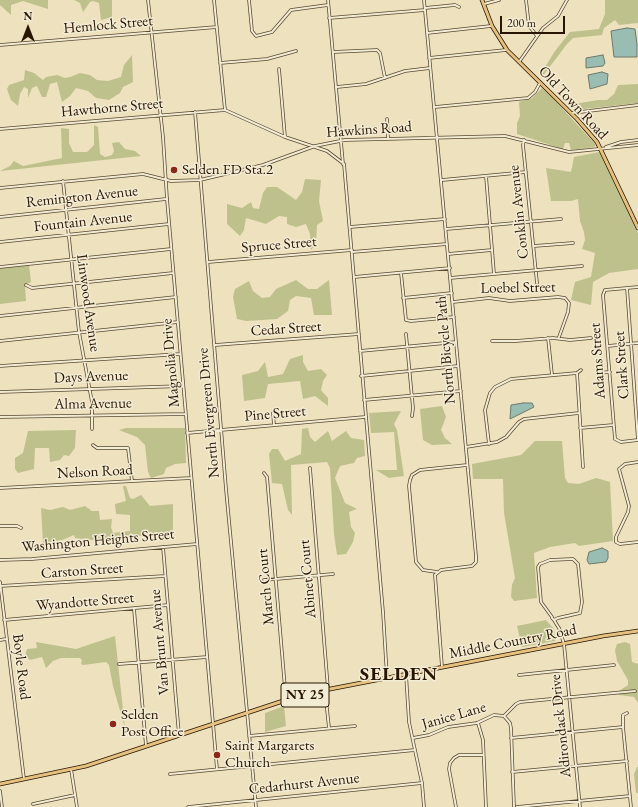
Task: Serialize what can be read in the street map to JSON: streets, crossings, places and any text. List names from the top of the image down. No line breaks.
{"streets":{"main road":["Old Town Road","Middle Country Road","NY 25"],"street":["Hemlock Street","Hawthorne Street","Hawkins Road","Remington Avenue","Conklin Avenue","Fountain Avenue","Spruce Street","Loebel Street","Linwood Avenue","Cedar Street","North Bicycle Path","Adams Street","Magnolia Drive","Clark Street","Days Avenue","Alma Avenue","North Evergreen Drive","Pine Street","Nelson Road","Washington Heights Street","Carston Street","Abinet Court","March Court","Wyandotte Street","Van Brunt Avenue","Boyle Road","Janice Lane","Adirondack Drive","Cedarhurst Avenue"]},"crossings":[["Hemlock Street","Magnolia Drive"],["Old Town Road","Hawkins Road"],["Hawthorne Street","Magnolia Drive"],["Hawthorne Street","North Evergreen Drive"],["Hawkins Road","Conklin Avenue"],["Hawkins Road","Linwood Avenue"],["Hawkins Road","North Bicycle Path"],["Hawkins Road","Magnolia Drive"],["Hawkins Road","North Evergreen Drive"],["Remington Avenue","Linwood Avenue"],["Remington Avenue","Magnolia Drive"],["Fountain Avenue","Linwood Avenue"],["Fountain Avenue","Magnolia Drive"],["Spruce Street","North Bicycle Path"],["Spruce Street","North Evergreen Drive"],["Loebel Street","North Bicycle Path"],["Linwood Avenue","Days Avenue"],["Linwood Avenue","Alma Avenue"],["Cedar Street","North Evergreen Drive"],["Adams Street","Clark Street"],["Magnolia Drive","Days Avenue"],["Magnolia Drive","Alma Avenue"],["Magnolia Drive","Pine Street"],["Magnolia Drive","Nelson Road"],["Magnolia Drive","Washington Heights Street"],["Magnolia Drive","Middle Country Road"],["North Evergreen Drive","Pine Street"],["North Evergreen Drive","Middle Country Road"],["North Evergreen Drive","Cedarhurst Avenue"],["Washington Heights Street","Van Brunt Avenue"],["Carston Street","Van Brunt Avenue"],["Carston Street","Boyle Road"],["Abinet Court","Middle Country Road"],["March Court","Middle Country Road"],["Wyandotte Street","Van Brunt Avenue"],["Wyandotte Street","Boyle Road"],["Van Brunt Avenue","Middle Country Road"],["Middle Country Road","Boyle Road"],["Middle Country Road","Adirondack Drive"]],"districts":["SELDEN"],"places":["Selden FD Sta.2","Selden Post Office","Saint Margarets Church"],"scale_bar":"200 m","north":"top"}
